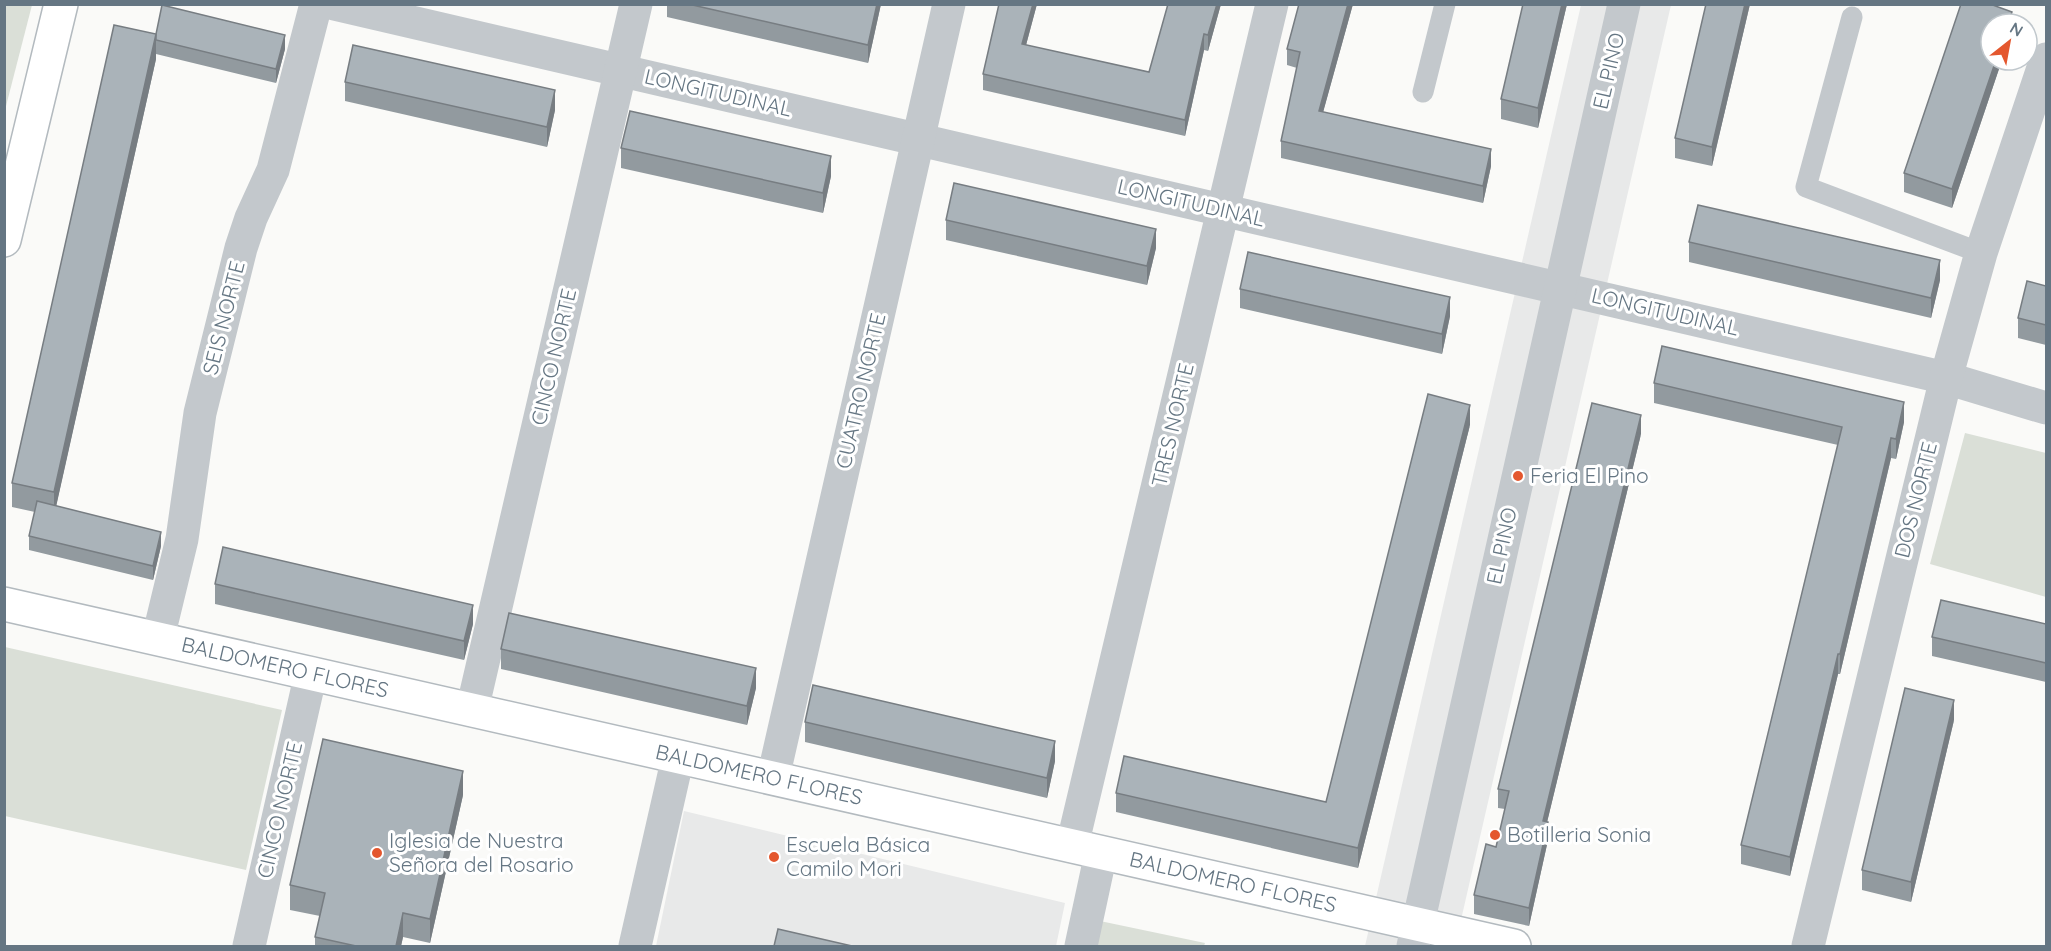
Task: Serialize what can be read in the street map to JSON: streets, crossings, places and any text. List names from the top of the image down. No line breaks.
{"streets":{"street":["EL PINO","LONGITUDINAL","SEIS NORTE","CINCO NORTE","CUATRO NORTE","TRES NORTE","DOS NORTE","BALDOMERO FLORES"]},"crossings":[["EL PINO","LONGITUDINAL"],["EL PINO","BALDOMERO FLORES"],["LONGITUDINAL","CINCO NORTE"],["LONGITUDINAL","CUATRO NORTE"],["LONGITUDINAL","TRES NORTE"],["LONGITUDINAL","DOS NORTE"],["SEIS NORTE","BALDOMERO FLORES"],["CINCO NORTE","BALDOMERO FLORES"],["CUATRO NORTE","BALDOMERO FLORES"],["TRES NORTE","BALDOMERO FLORES"]],"places":["Feria El Pino","Botilleria Sonia","Iglesia de Nuestra Señora del Rosario","Escuela Básica Camilo Mori"],"north":"top right"}
